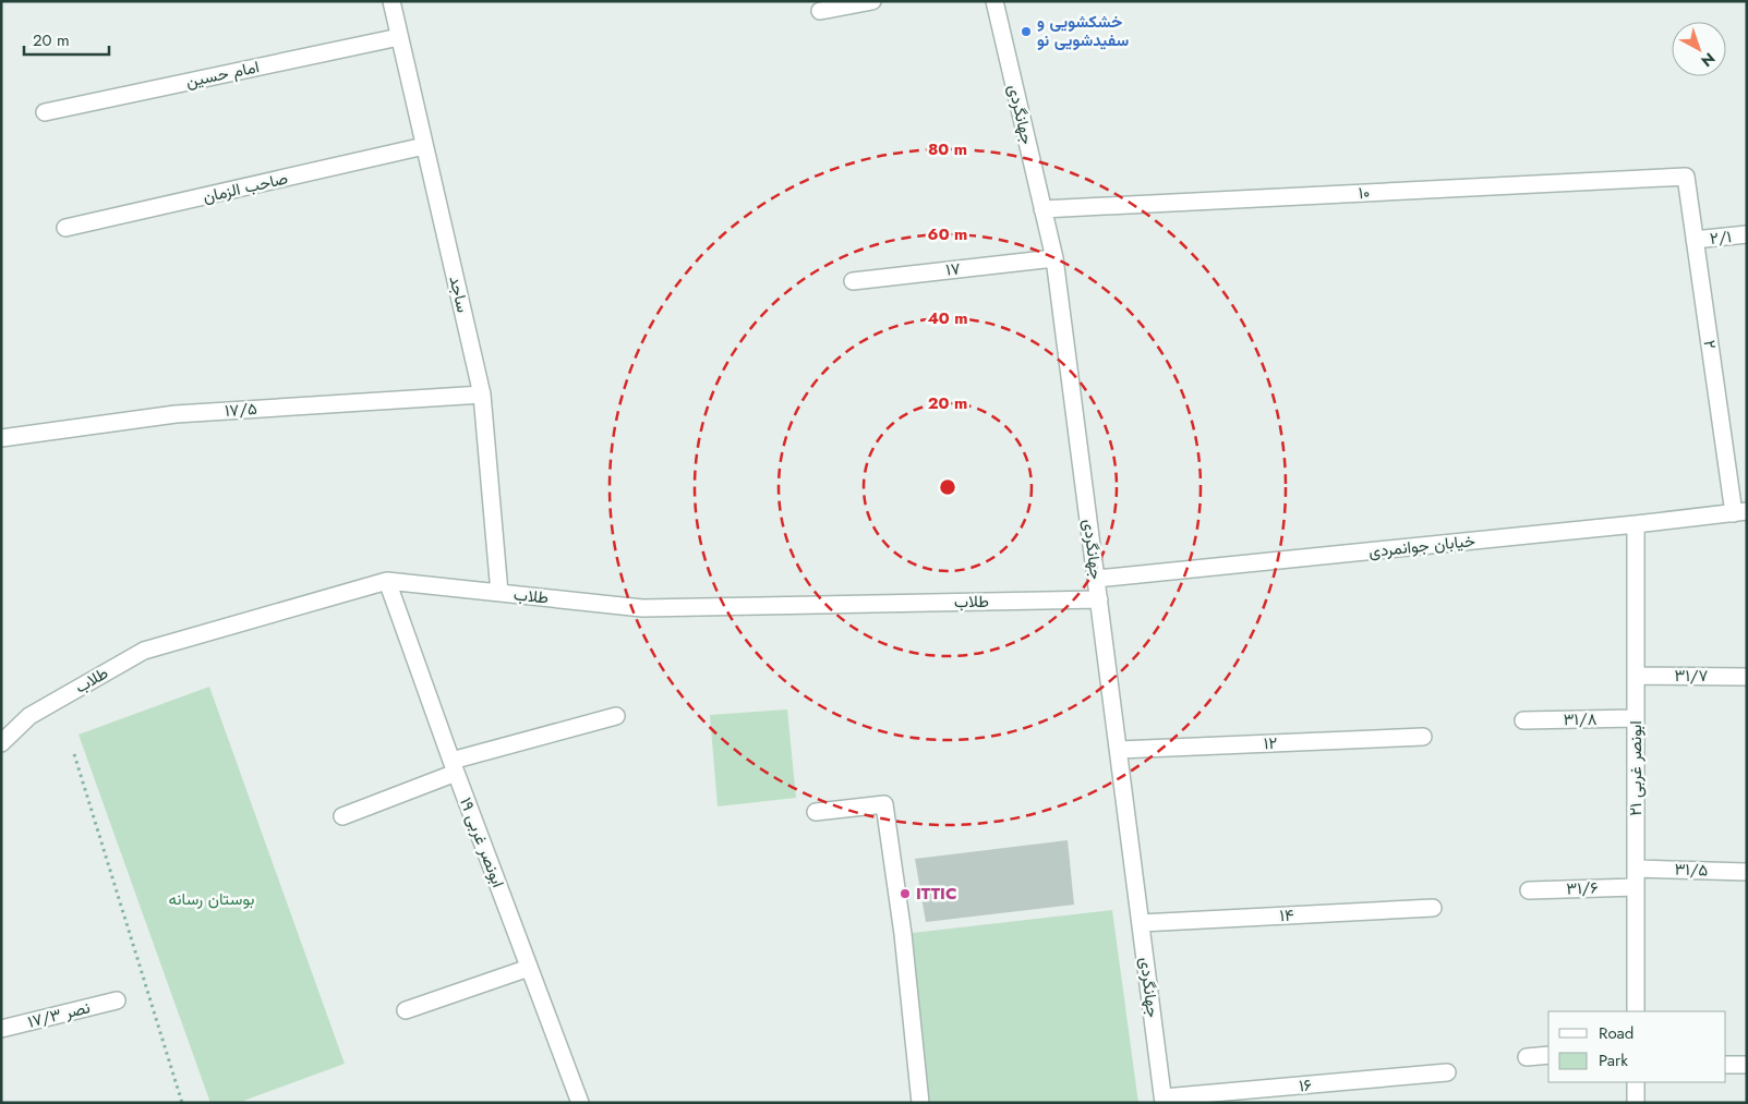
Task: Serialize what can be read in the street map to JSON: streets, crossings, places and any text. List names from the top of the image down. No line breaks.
{"streets":{"street":["امام حسین","جهانگردی","صاحب الزمان","۱۰","۲/۱","۱۷","ساجد","۲","۱۷/۵","خیابان جوانمردی","طلاب","۳۱/۷","۳۱/۸","۱۲","ابونصر غربی ۲۱","ابونصر غربی ۱۹","۳۱/۵","۳۱/۶","۱۴","نصر ۱۷/۳","۱۶"]},"crossings":[["امام حسین","ساجد"],["جهانگردی","۱۰"],["جهانگردی","۱۷"],["جهانگردی","خیابان جوانمردی"],["جهانگردی","طلاب"],["جهانگردی","۱۲"],["جهانگردی","۱۴"],["جهانگردی","۱۶"],["صاحب الزمان","ساجد"],["۱۰","۲"],["۲/۱","۲"],["ساجد","۱۷/۵"],["ساجد","طلاب"],["۲","خیابان جوانمردی"],["خیابان جوانمردی","ابونصر غربی ۲۱"],["طلاب","ابونصر غربی ۱۹"],["۳۱/۷","ابونصر غربی ۲۱"],["۳۱/۸","ابونصر غربی ۲۱"],["ابونصر غربی ۲۱","۳۱/۵"],["ابونصر غربی ۲۱","۳۱/۶"]],"parks":["بوستان رسانه"],"places":["خشکشویی و سفیدشویی نو","ITTIC"],"legend":["Road","Park"],"scale_bar":"20 m","north":"bottom right","rings":["80 m","60 m","40 m","20 m"]}
